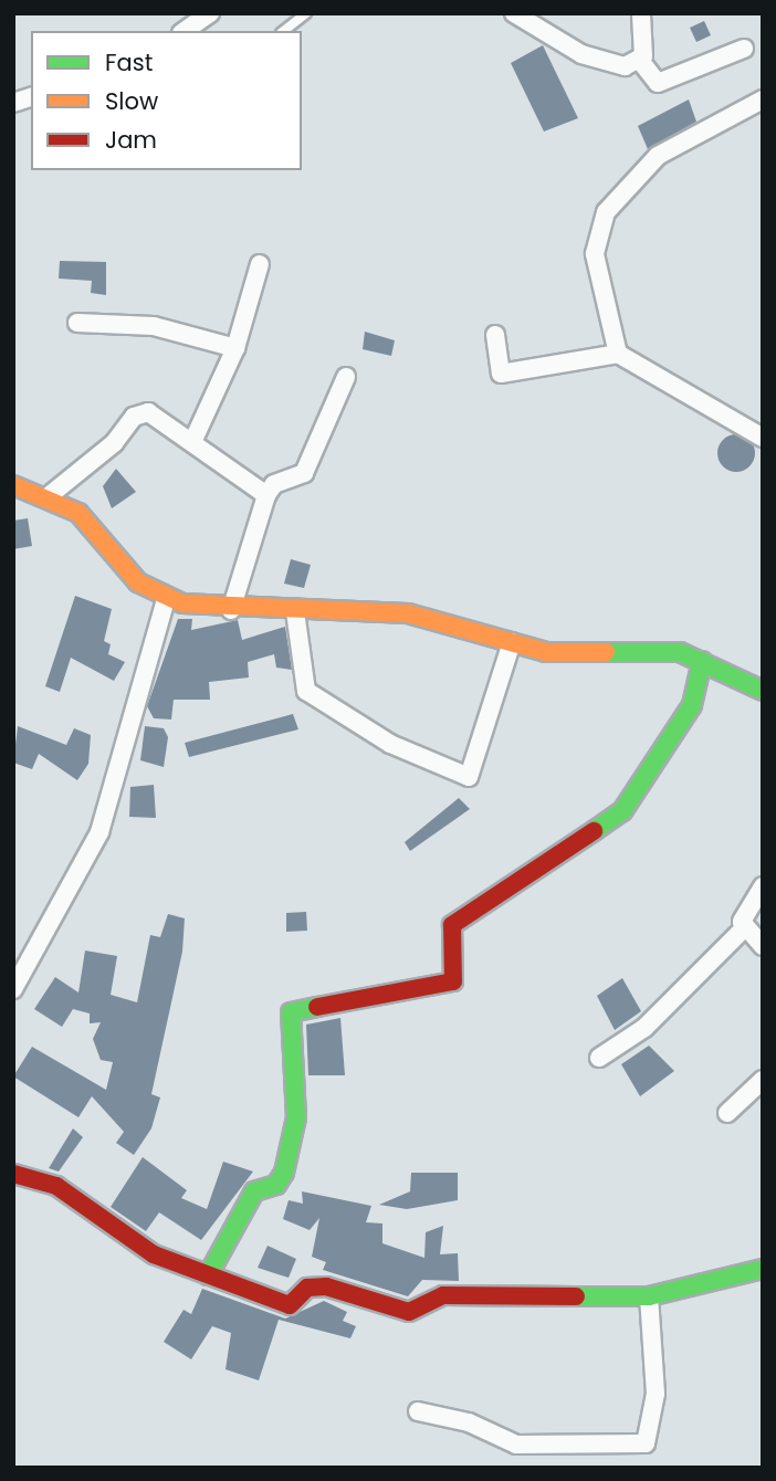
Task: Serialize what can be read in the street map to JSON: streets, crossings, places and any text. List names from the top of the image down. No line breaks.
{"legend":["Fast","Slow","Jam"]}
